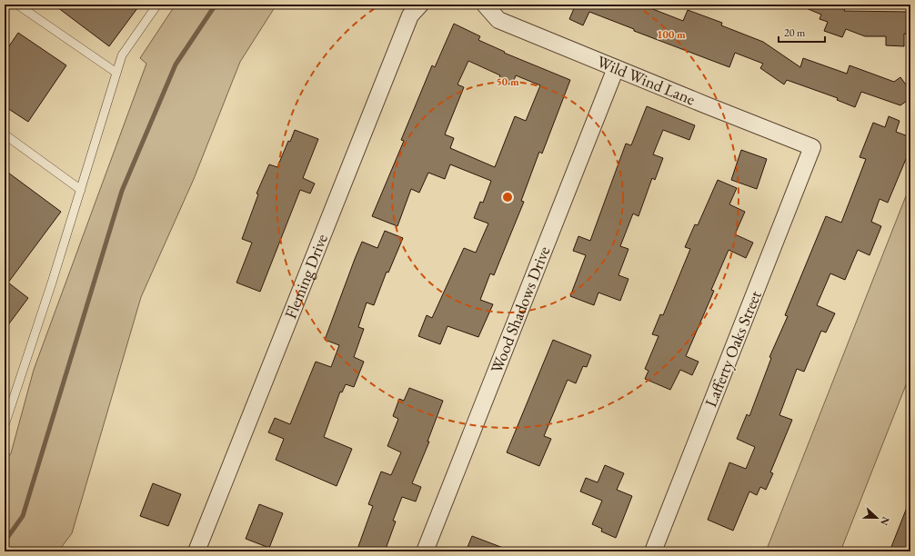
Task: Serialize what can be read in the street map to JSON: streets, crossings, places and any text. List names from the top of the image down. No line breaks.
{"streets":{"street":["Wild Wind Lane","Fleming Drive","Wood Shadows Drive","Lafferty Oaks Street"]},"crossings":[["Wild Wind Lane","Wood Shadows Drive"],["Wild Wind Lane","Lafferty Oaks Street"]],"scale_bar":"20 m","north":"right","rings":["100 m","50 m"]}
